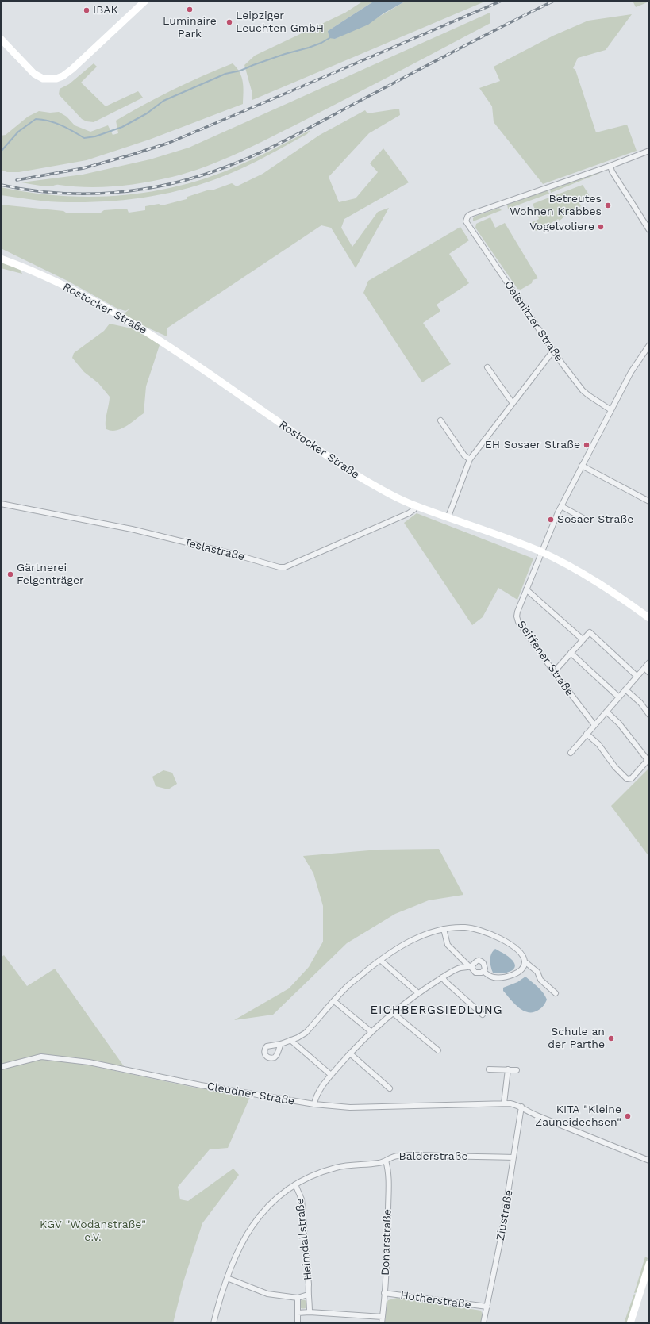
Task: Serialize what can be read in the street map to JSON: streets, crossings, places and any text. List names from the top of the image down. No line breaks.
{"streets":{"main road":["Rostocker Straße"],"street":["Oelsnitzer Straße","Teslastraße","Seiffener Straße","Cleudner Straße","Balderstraße","Ziustraße","Heimdallstraße","Donarstraße","Hotherstraße"]},"crossings":[["Rostocker Straße","Teslastraße"],["Rostocker Straße","Seiffener Straße"],["Cleudner Straße","Ziustraße"],["Balderstraße","Ziustraße"],["Balderstraße","Heimdallstraße"],["Balderstraße","Donarstraße"],["Ziustraße","Hotherstraße"],["Donarstraße","Hotherstraße"]],"districts":["EICHBERGSIEDLUNG"],"parks":["KGV \"Wodanstraße\" e.V."],"places":["Luminaire Park","IBAK","Leipziger Leuchten GmbH","Betreutes Wohnen Krabbes","Vogelvoliere","EH Sosaer Straße","Sosaer Straße","Gärtnerei Felgenträger","Schule an der Parthe","KITA \"Kleine Zauneidechsen\""]}
